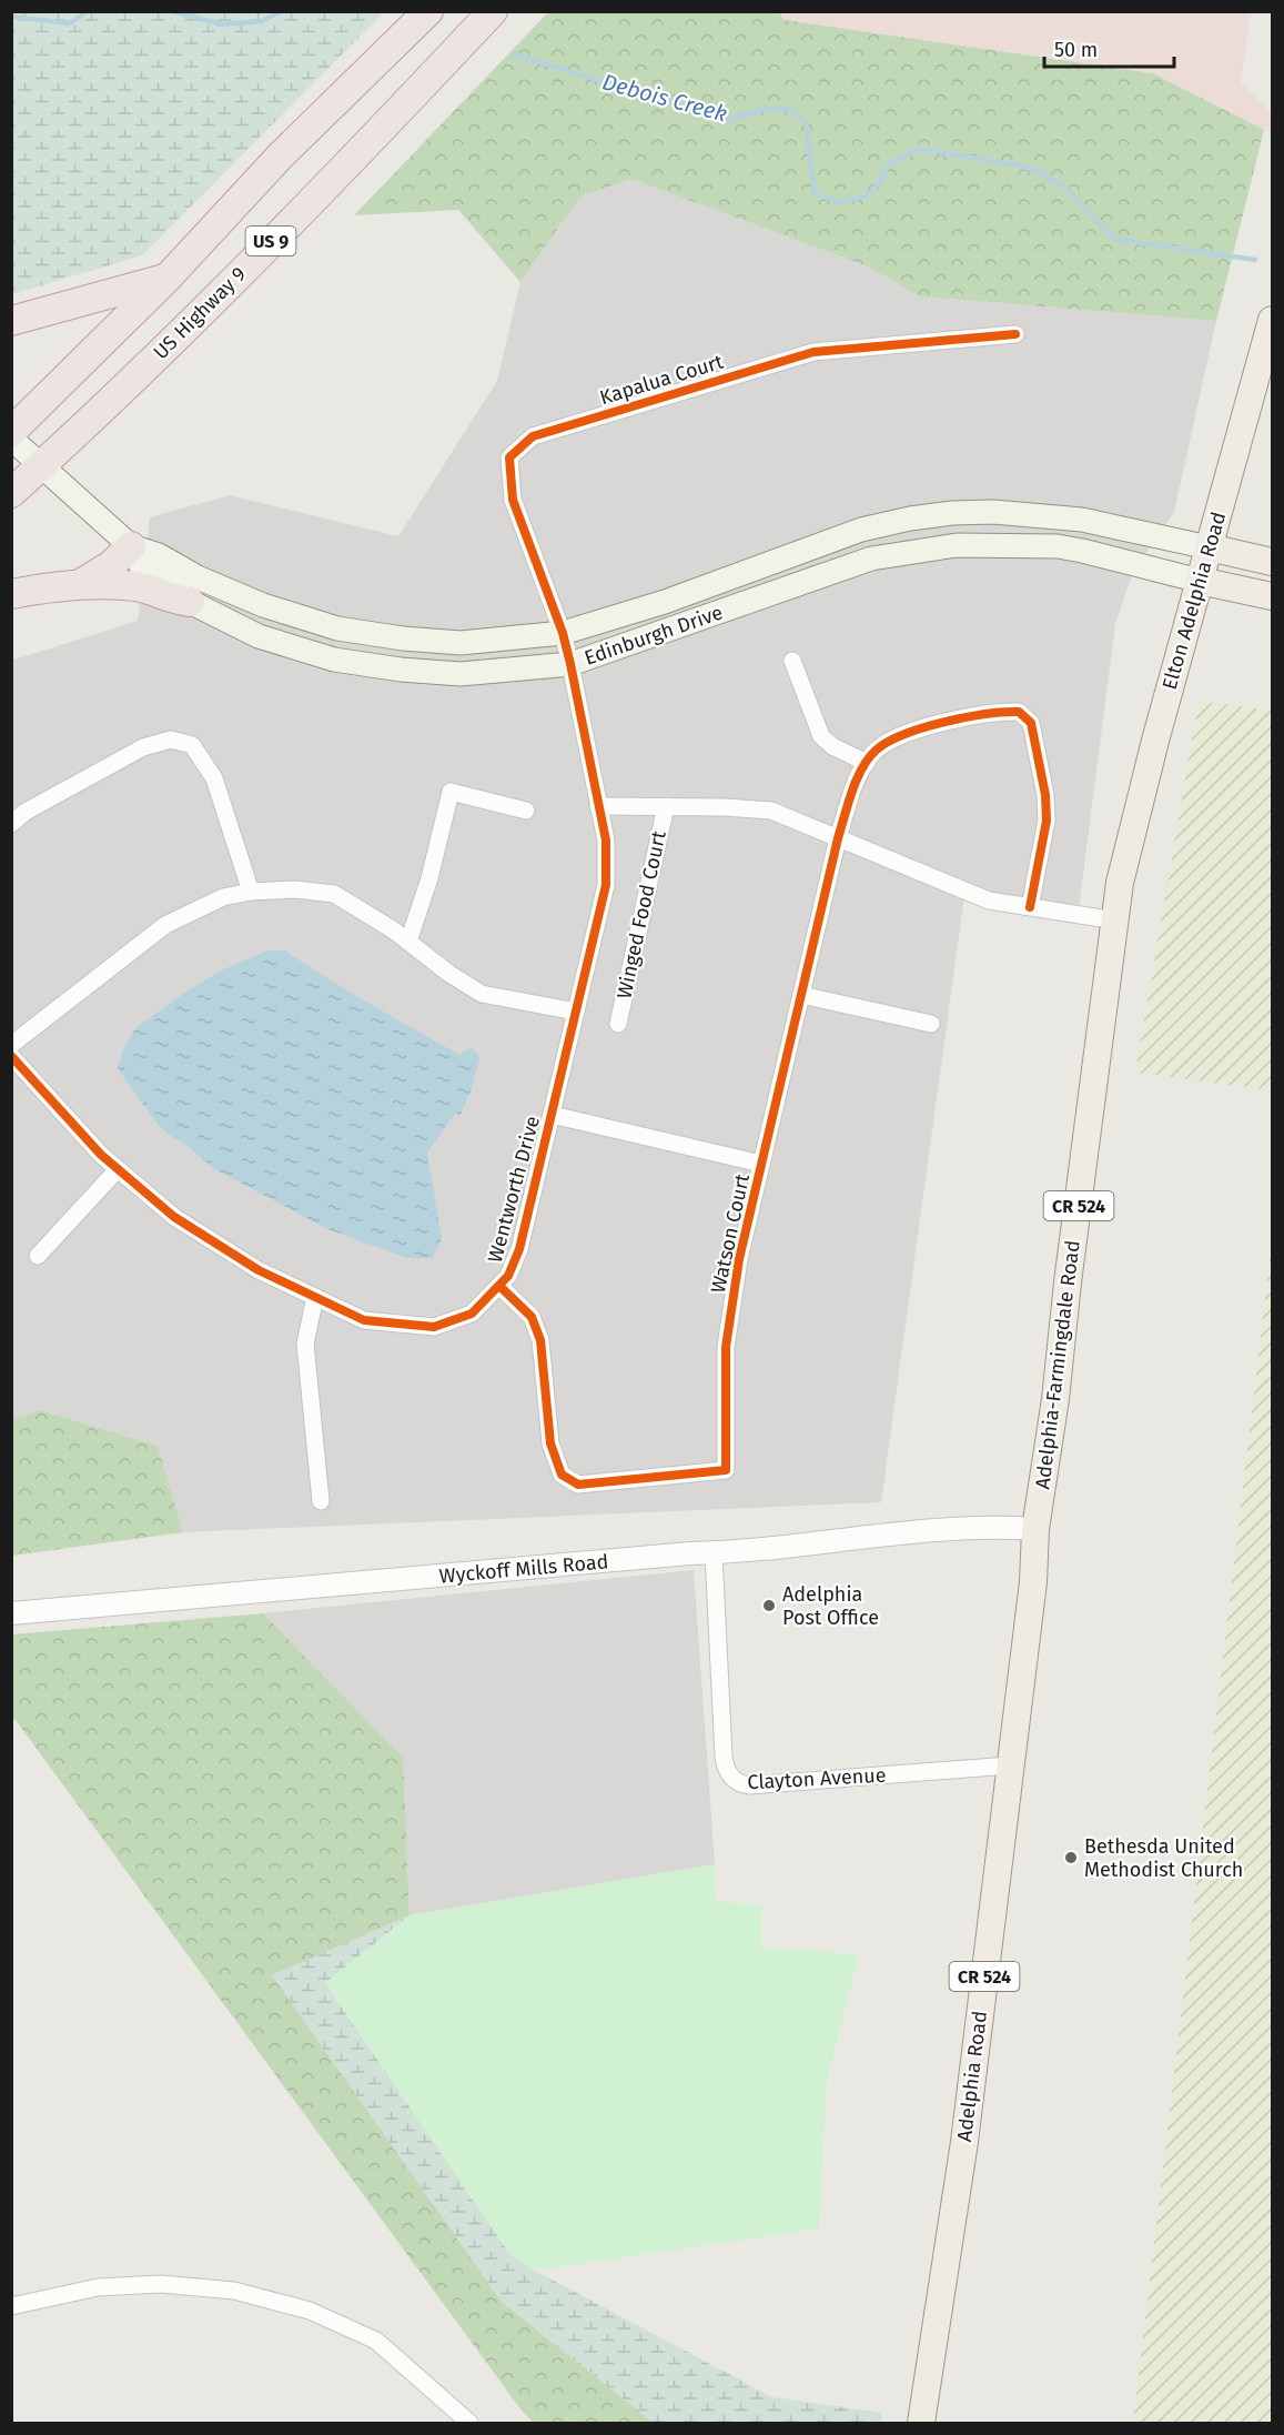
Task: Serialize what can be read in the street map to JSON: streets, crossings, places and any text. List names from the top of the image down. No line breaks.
{"streets":{"highway":["US 9","US Highway 9"],"main road":["Elton Adelphia Road","Edinburgh Drive","CR 524","Adelphia-Farmingdale Road","Adelphia Road"],"street":["Kapalua Court","Winged Food Court","Wentworth Drive","Watson Court","Wyckoff Mills Road","Clayton Avenue"]},"crossings":[["US Highway 9","Edinburgh Drive"],["Kapalua Court","Edinburgh Drive"],["Kapalua Court","Wentworth Drive"],["Elton Adelphia Road","Edinburgh Drive"],["Elton Adelphia Road","Adelphia-Farmingdale Road"],["Edinburgh Drive","Wentworth Drive"],["Wentworth Drive","Watson Court"],["Adelphia-Farmingdale Road","Wyckoff Mills Road"],["Adelphia-Farmingdale Road","Adelphia Road"],["Wyckoff Mills Road","Clayton Avenue"],["Wyckoff Mills Road","Adelphia Road"],["Clayton Avenue","Adelphia Road"]],"water":["Debois Creek"],"places":["Adelphia Post Office","Bethesda United Methodist Church"],"scale_bar":"50 m"}
